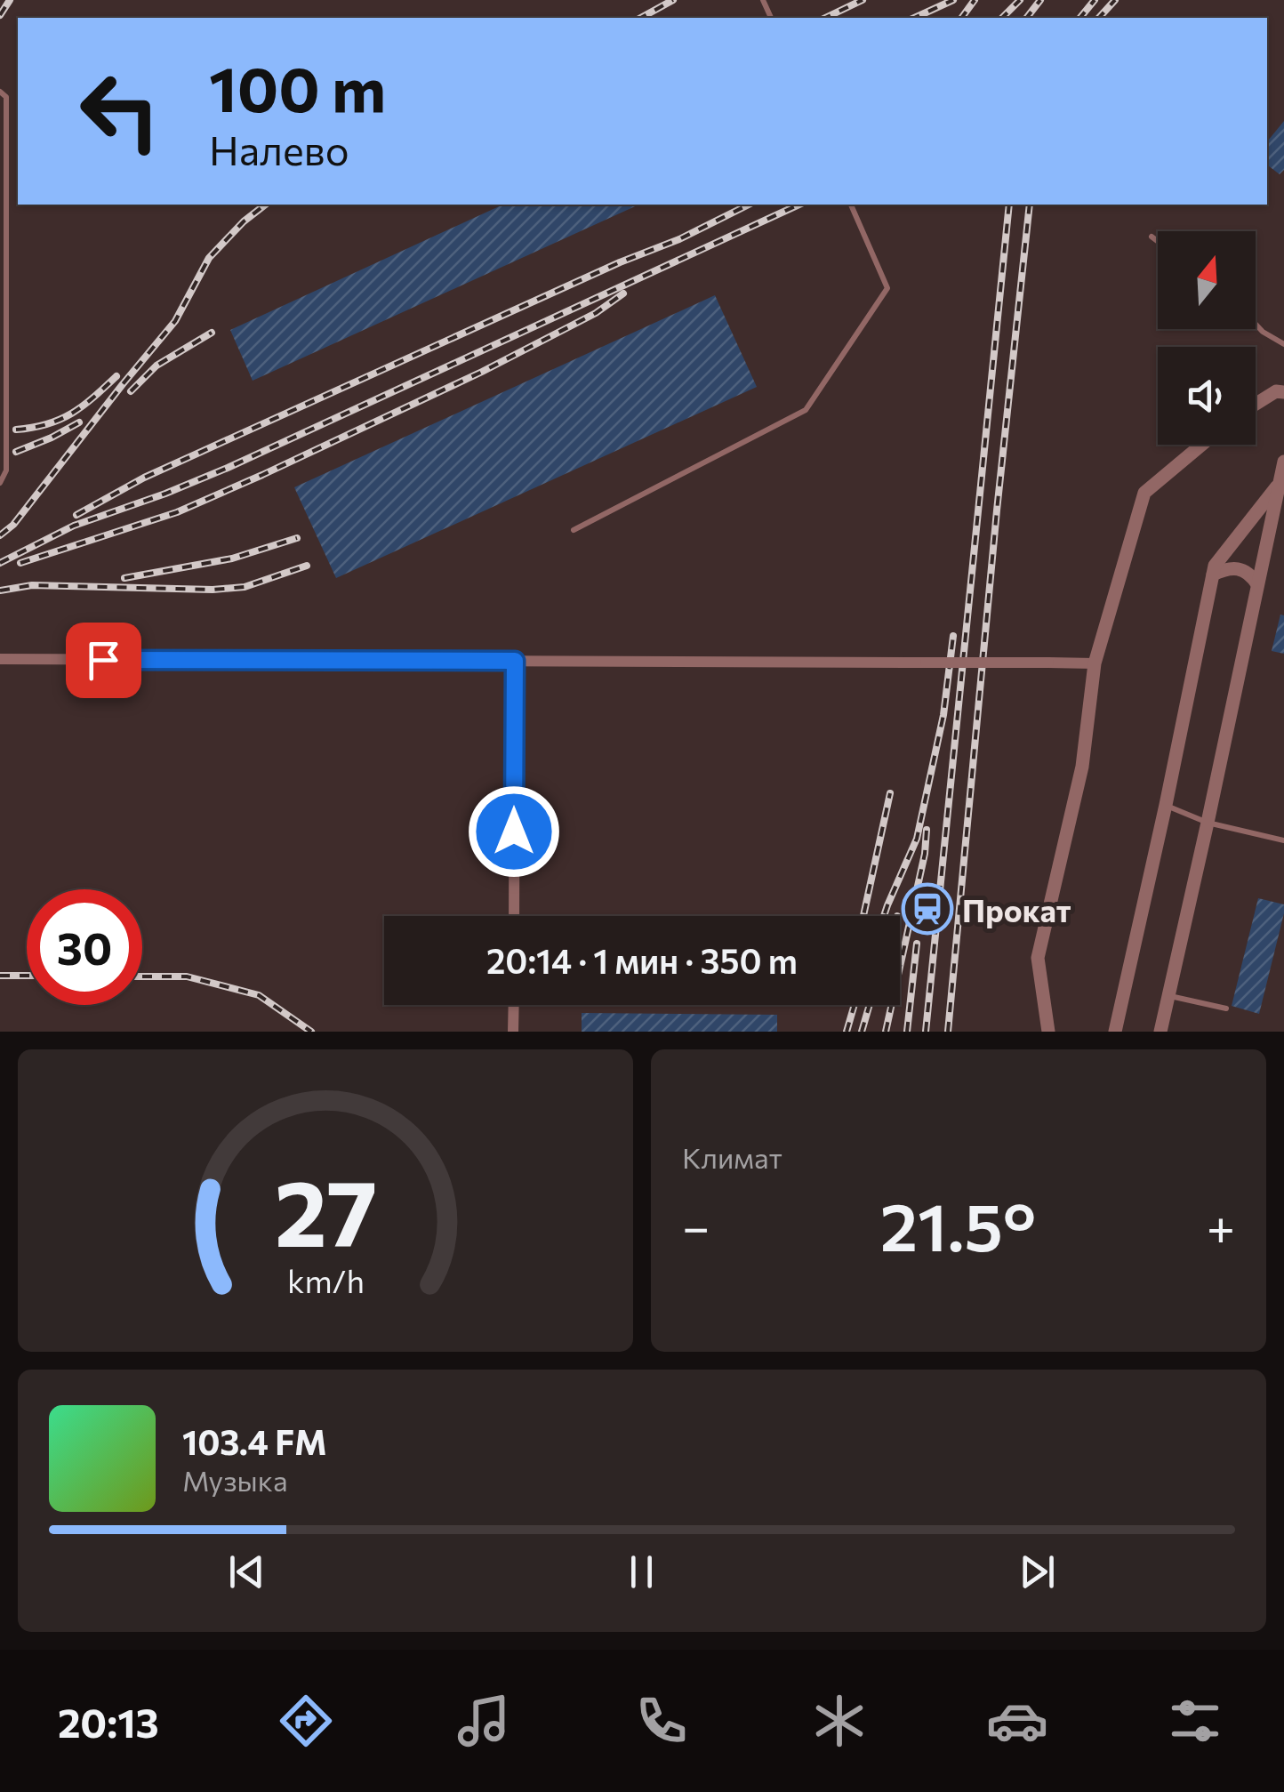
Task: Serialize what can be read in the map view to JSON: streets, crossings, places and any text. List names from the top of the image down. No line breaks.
{"places":{"station":["Прокат"]},"north":"top","page":{"turn":["100 m","Налево"],"limit":"30","trip":"20:14 · 1 мин · 350 m","tile":"Климат","heat":["−","21.5°","+"],"song":["103.4 FM","Музыка"],"tabs":"20:13","gauge":["27","km/h"]}}
